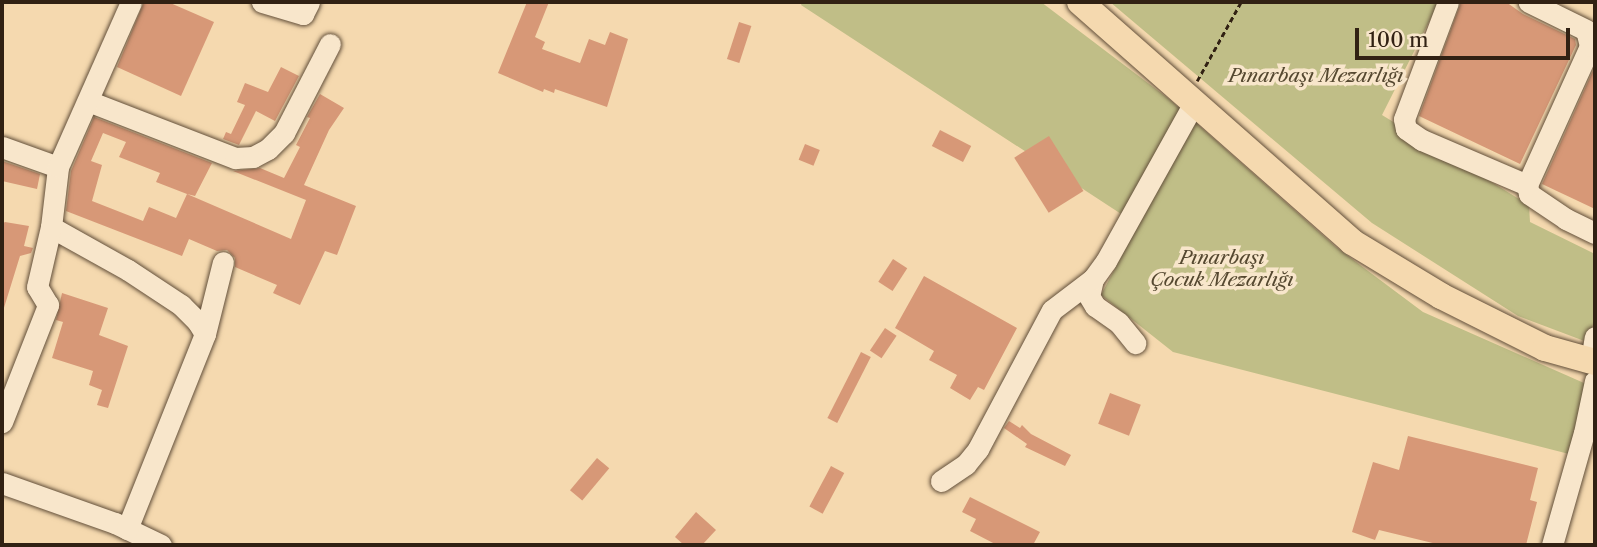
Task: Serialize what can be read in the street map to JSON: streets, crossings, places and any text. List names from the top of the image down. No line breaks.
{"parks":["Pınarbaşı Mezarlığı","Pınarbaşı Çocuk Mezarlığı"],"scale_bar":"100 m"}
